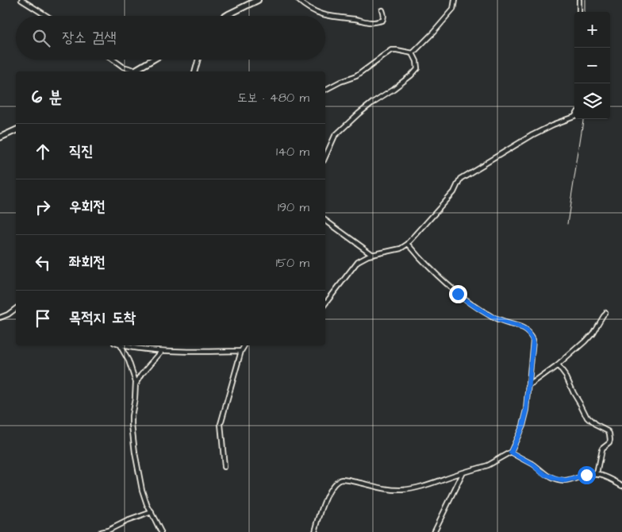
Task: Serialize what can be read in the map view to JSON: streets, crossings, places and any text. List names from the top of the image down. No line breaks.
{"page":{"map_buttons":["+","−"],"search":"장소 검색","heading":["6 분","도보 · 480 m"],"list":[["직진","140 m"],["우회전","190 m"],["좌회전","150 m"],"목적지 도착"]}}
